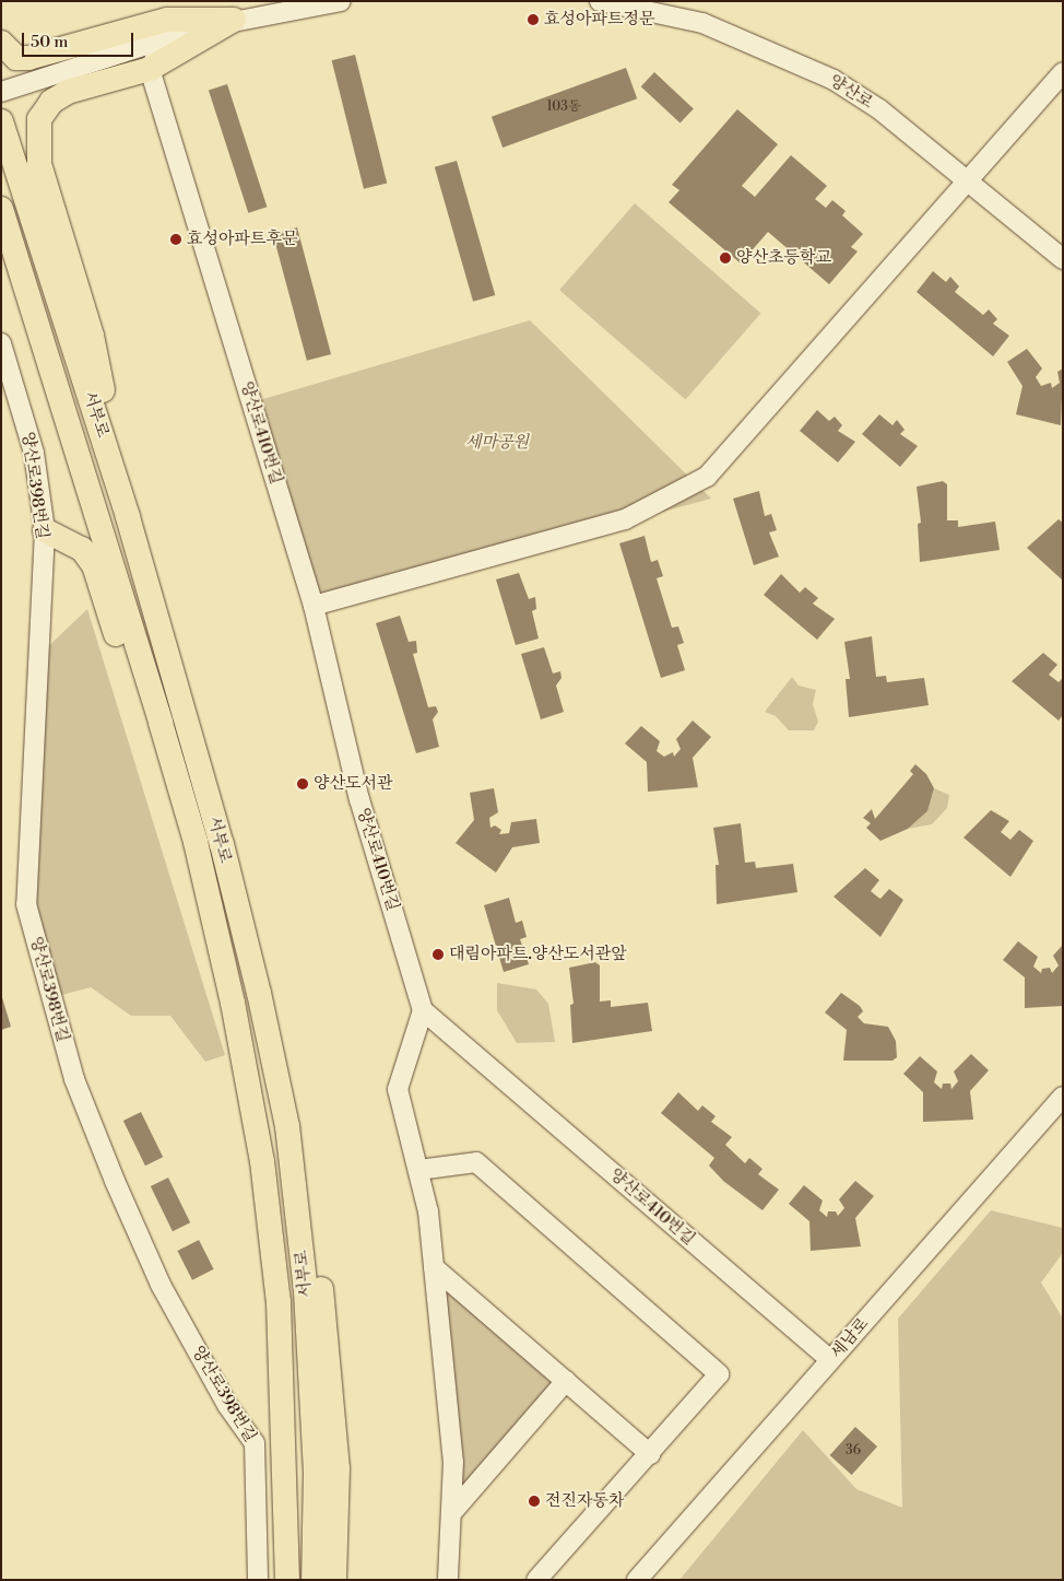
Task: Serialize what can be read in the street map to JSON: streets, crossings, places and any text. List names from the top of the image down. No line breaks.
{"streets":{"main road":["서부로"],"street":["양산로","양산로410번길","양산로398번길","세남로"]},"crossings":[["양산로410번길","세남로"]],"parks":["세마공원"],"places":["효성아파트정문","효성아파트후문","양산초등학교","양산도서관","대림아파트.양산도서관앞","전진자동차"],"house_numbers":["103동","36"],"scale_bar":"50 m"}
